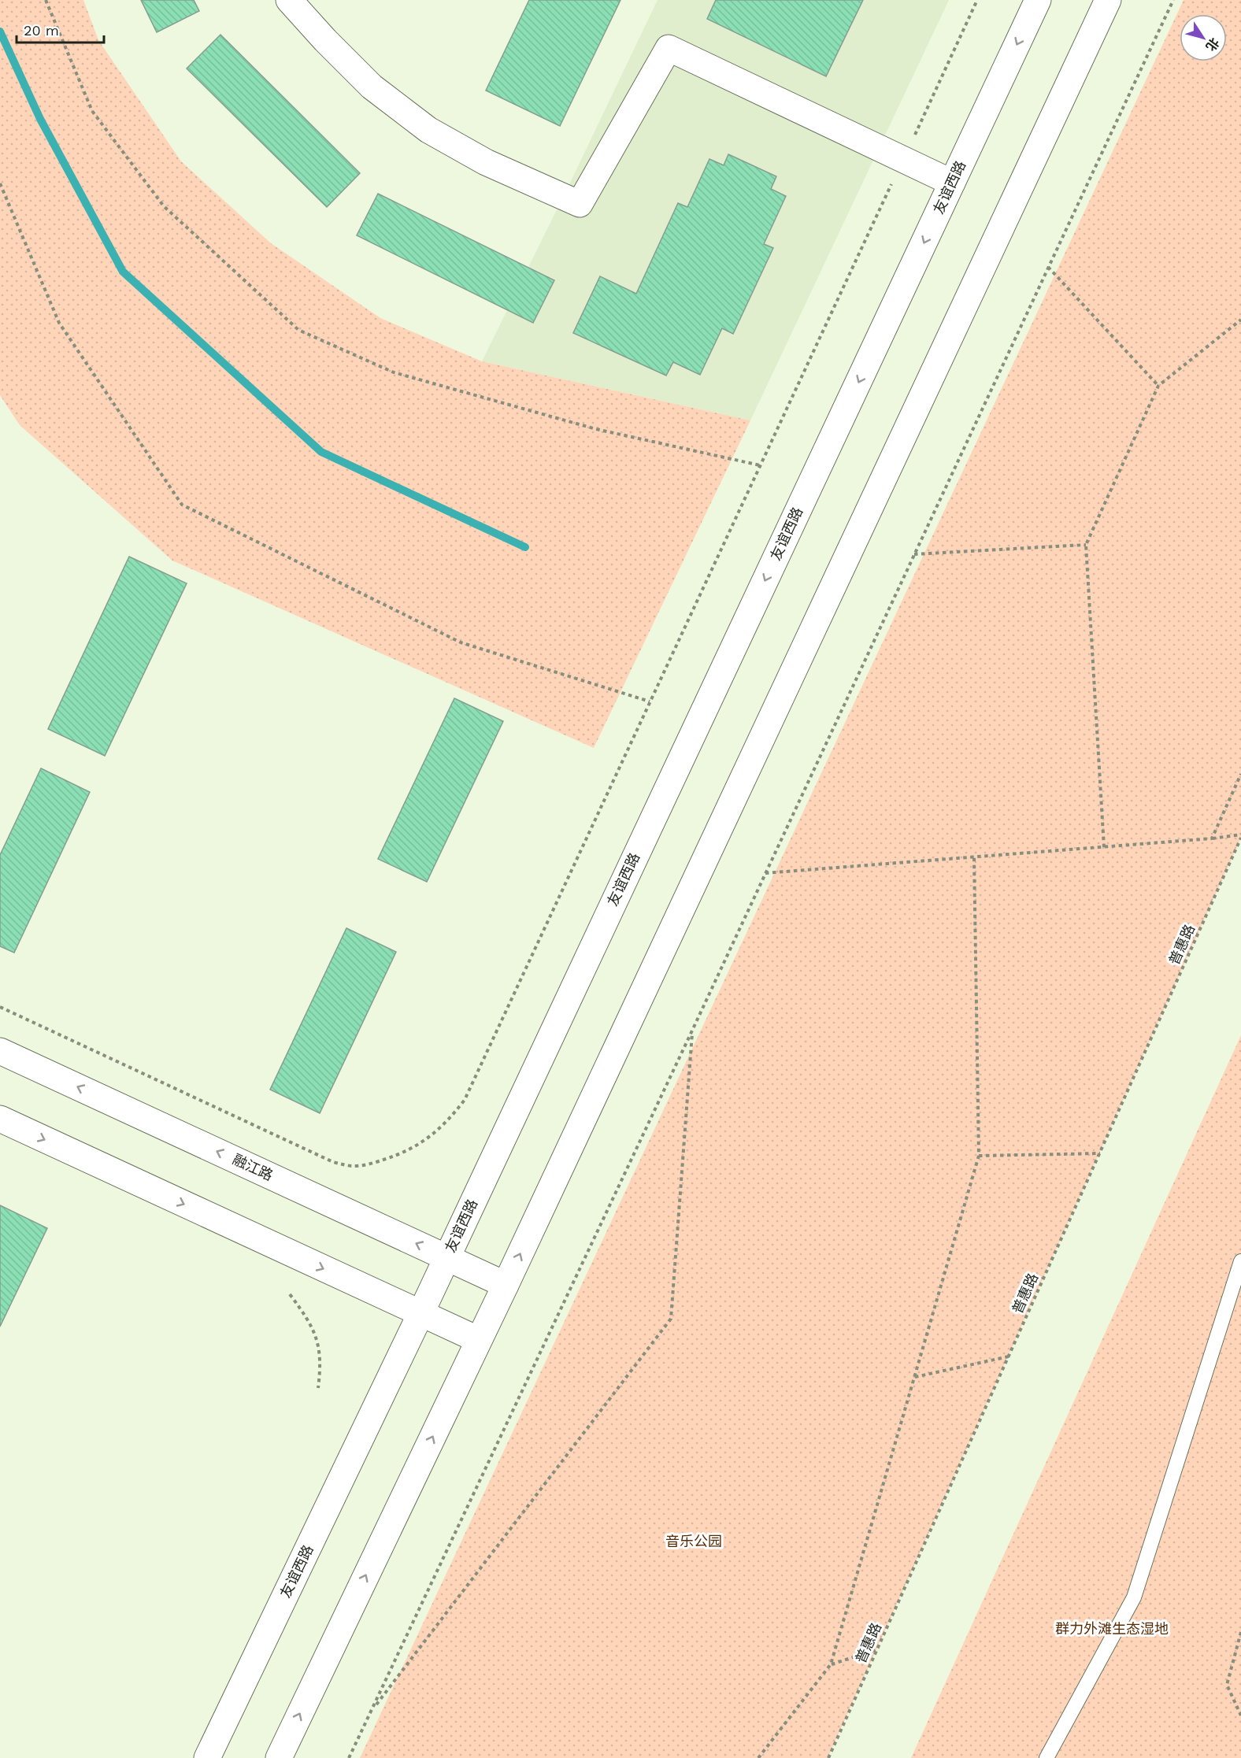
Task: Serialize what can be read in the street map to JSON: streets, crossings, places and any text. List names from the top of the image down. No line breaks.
{"streets":{"main road":["友谊西路","融江路"],"path":["普惠路"]},"crossings":[["友谊西路","融江路"]],"parks":["音乐公园","群力外滩生态湿地"],"scale_bar":"20 m","north":"bottom right"}
